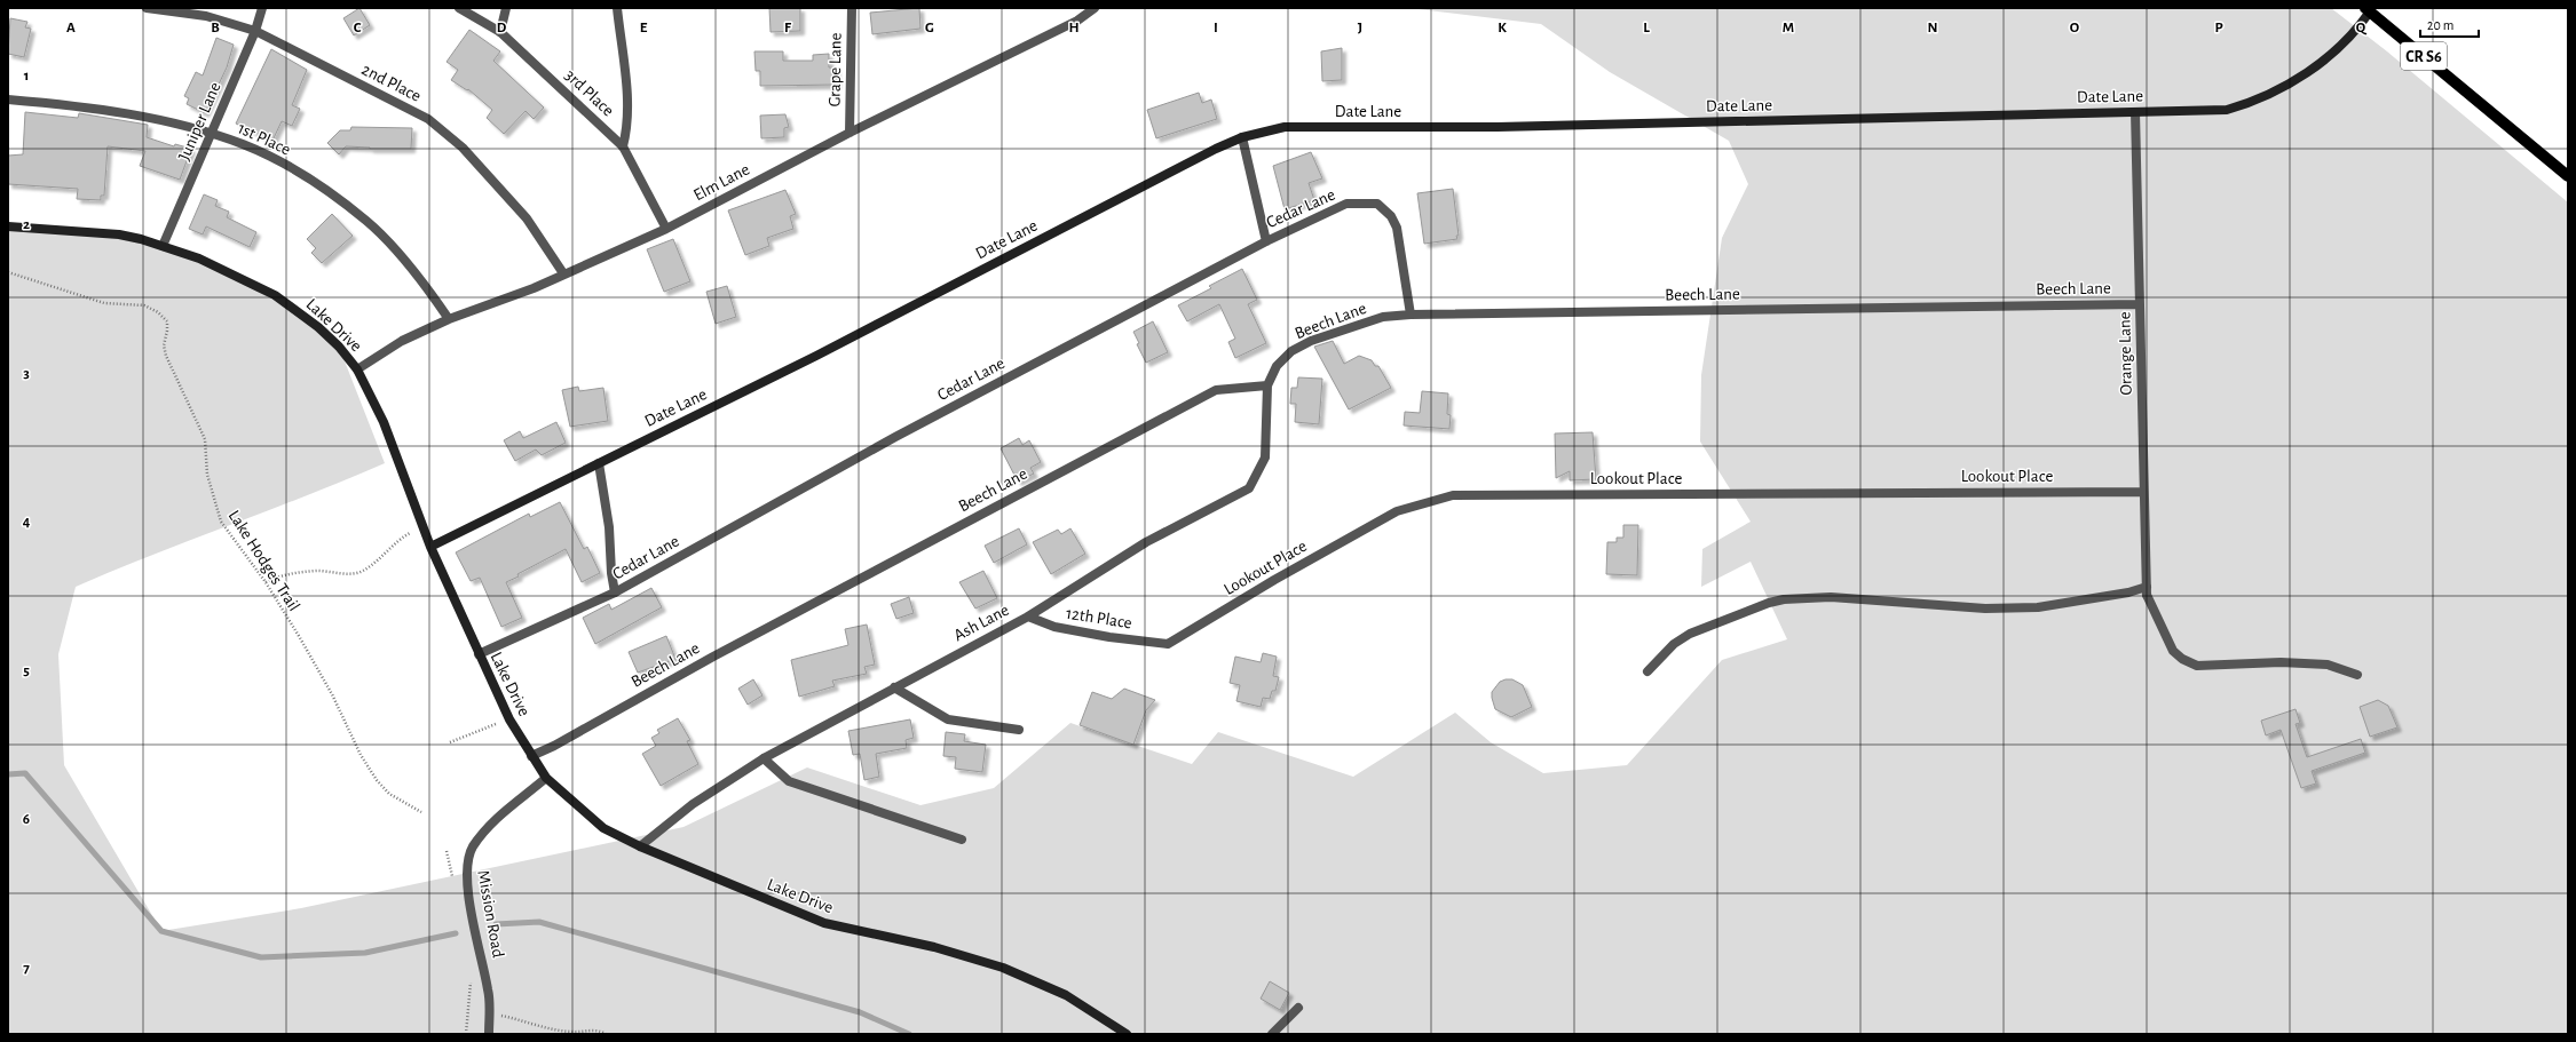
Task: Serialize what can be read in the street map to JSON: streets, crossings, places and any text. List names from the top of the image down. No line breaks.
{"streets":{"main road":["CR S6"],"street":["Grape Lane","2nd Place","3rd Place","Date Lane","Juniper Lane","1st Place","Elm Lane","Cedar Lane","Beech Lane","Lake Drive","Orange Lane","Lookout Place","12th Place","Ash Lane","Mission Road"],"path":["Lake Hodges Trail"]},"crossings":[["CR S6","Date Lane"],["Grape Lane","Elm Lane"],["2nd Place","Juniper Lane"],["2nd Place","Elm Lane"],["3rd Place","Elm Lane"],["Date Lane","Lake Drive"],["Date Lane","Orange Lane"],["Juniper Lane","1st Place"],["Juniper Lane","Lake Drive"],["1st Place","Elm Lane"],["Elm Lane","Lake Drive"],["Cedar Lane","Beech Lane"],["Cedar Lane","Lake Drive"],["Beech Lane","Lake Drive"],["Beech Lane","Orange Lane"],["Beech Lane","Ash Lane"],["Lake Drive","Ash Lane"],["Lake Drive","Mission Road"],["Orange Lane","Lookout Place"],["Lookout Place","12th Place"],["12th Place","Ash Lane"]],"scale_bar":"20 m","grid":{"columns":["A","B","C","D","E","F","G","H","I","J","K","L","M","N","O","P","Q"],"rows":["1","2","3","4","5","6","7"]}}
